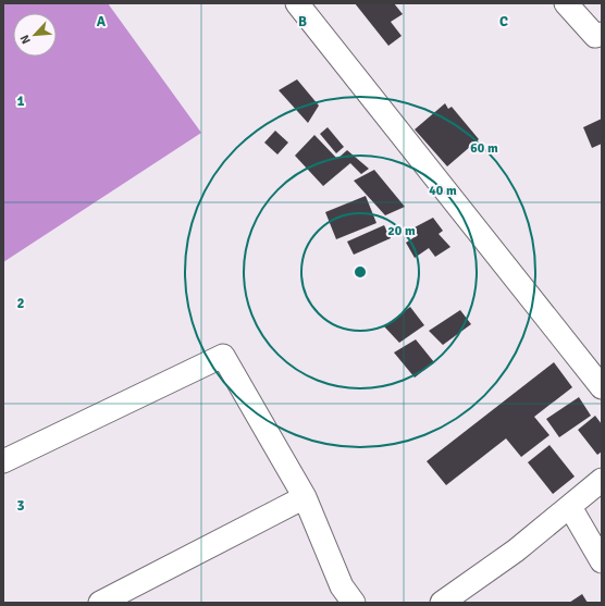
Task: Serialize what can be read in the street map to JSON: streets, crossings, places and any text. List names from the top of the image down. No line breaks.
{"north":"bottom left","grid":{"columns":["A","B","C"],"rows":["1","2","3"]},"rings":["60 m","40 m","20 m"]}
